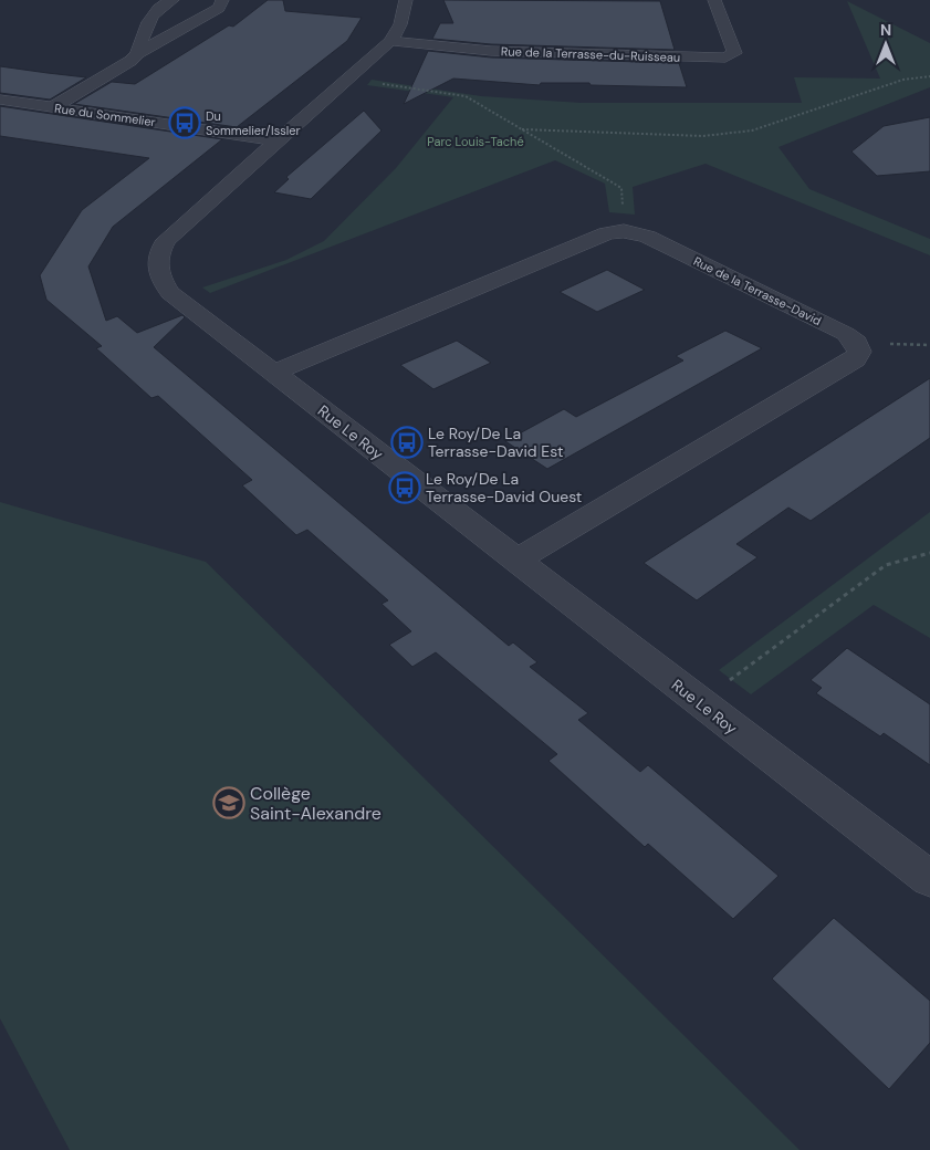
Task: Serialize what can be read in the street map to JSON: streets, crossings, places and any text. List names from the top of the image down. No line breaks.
{"streets":{"street":["Rue de la Terrasse-du-Ruisseau","Rue du Sommelier","Rue de la Terrasse-David","Rue Le Roy"]},"crossings":[["Rue de la Terrasse-du-Ruisseau","Rue Le Roy"],["Rue du Sommelier","Rue Le Roy"],["Rue de la Terrasse-David","Rue Le Roy"]],"parks":["Parc Louis-Taché"],"places":{"bus stop":["Du Sommelier/Issler","Le Roy/De La Terrasse-David Est","Le Roy/De La Terrasse-David Ouest"],"school or university":["Collège Saint-Alexandre"]},"north":"top"}
